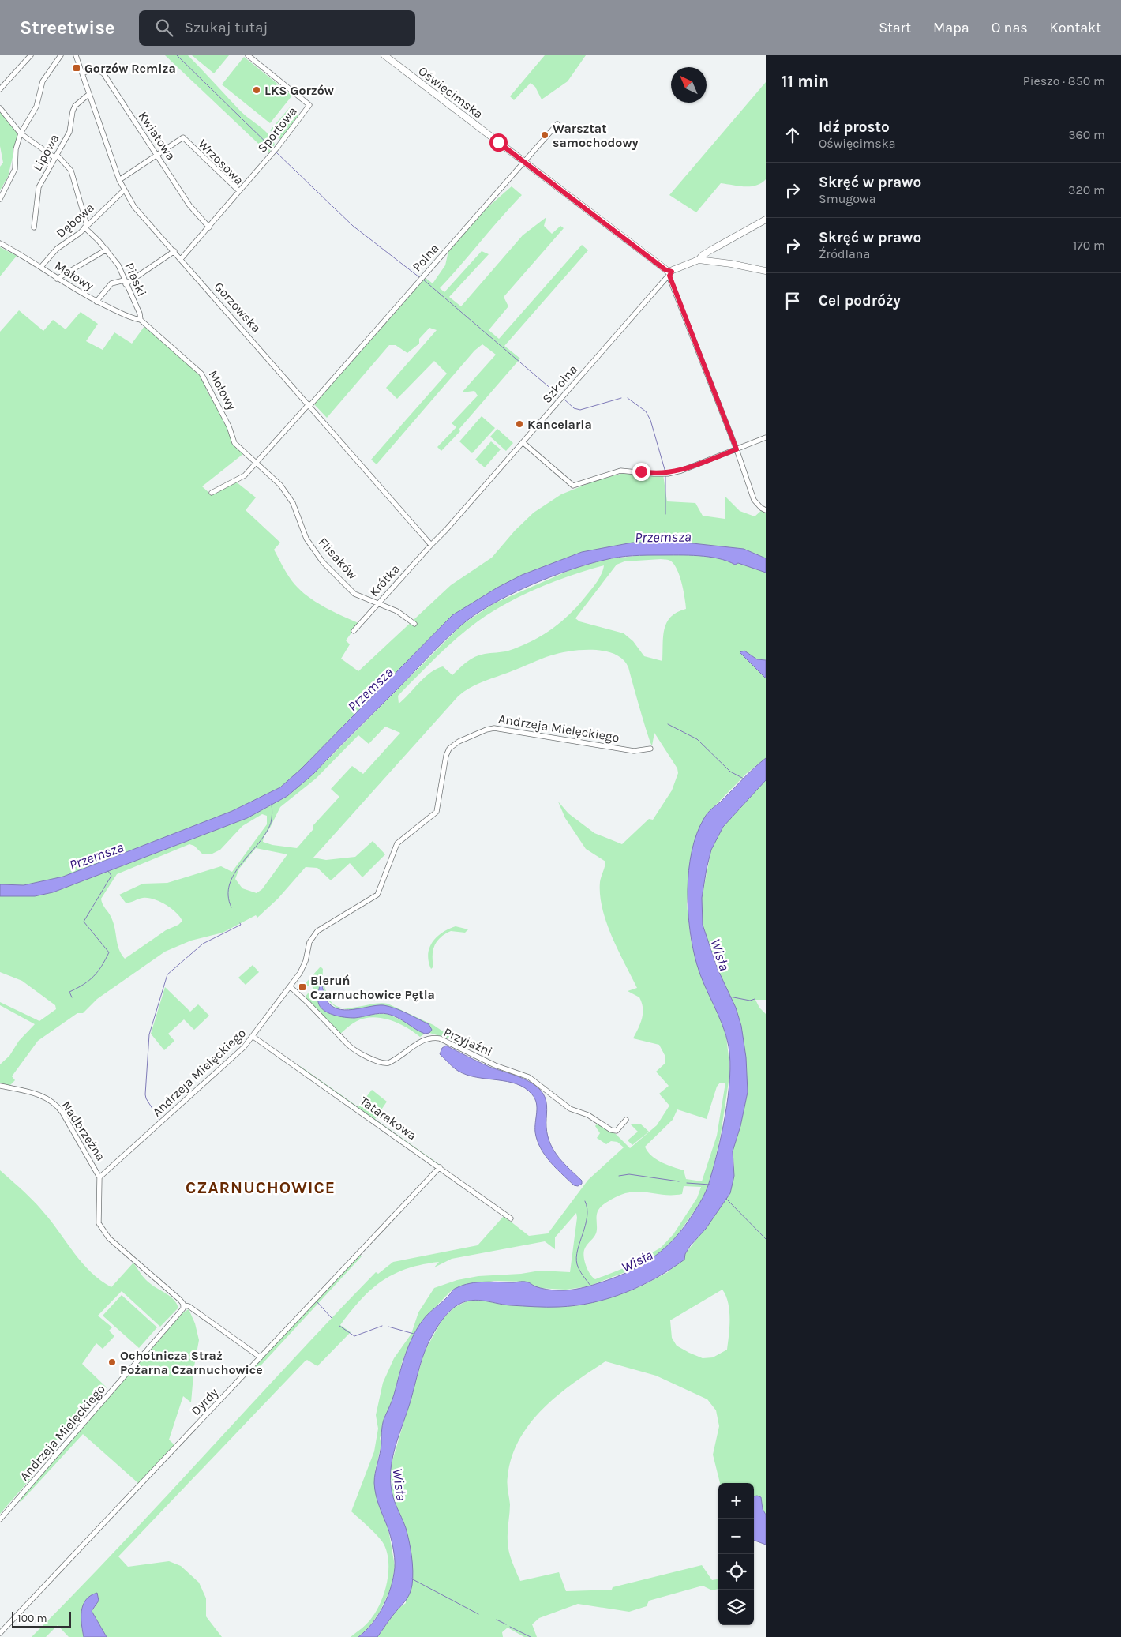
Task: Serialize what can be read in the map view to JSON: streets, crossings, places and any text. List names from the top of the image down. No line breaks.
{"streets":{"street":["Oświęcimska","Sportowa","Kwiatowa","Lipowa","Wrzosowa","Dębowa","Polna","Małowy","Piaski","Gorzowska","Szkolna","Mołowy","Flisaków","Krótka","Andrzeja Mielęckiego","Przyjaźni","Tatarakowa","Nadbrzeżna","Dyrdy"]},"crossings":[["Oświęcimska","Polna"],["Oświęcimska","Szkolna"],["Sportowa","Wrzosowa"],["Kwiatowa","Wrzosowa"],["Kwiatowa","Gorzowska"],["Lipowa","Piaski"],["Lipowa","Gorzowska"],["Wrzosowa","Gorzowska"],["Dębowa","Małowy"],["Dębowa","Piaski"],["Dębowa","Gorzowska"],["Polna","Gorzowska"],["Polna","Mołowy"],["Polna","Flisaków"],["Małowy","Piaski"],["Małowy","Mołowy"],["Piaski","Mołowy"],["Gorzowska","Szkolna"],["Gorzowska","Krótka"],["Szkolna","Krótka"],["Mołowy","Flisaków"],["Flisaków","Krótka"],["Andrzeja Mielęckiego","Przyjaźni"],["Andrzeja Mielęckiego","Tatarakowa"],["Andrzeja Mielęckiego","Nadbrzeżna"],["Tatarakowa","Dyrdy"]],"districts":["CZARNUCHOWICE"],"water":["Przemsza","Wisła"],"places":{"transit":["Gorzów Remiza","Bieruń Czarnuchowice Pętla"],"other":["LKS Gorzów","Warsztat samochodowy","Kancelaria","Ochotnicza Straż Pożarna Czarnuchowice"]},"scale_bar":"100 m","north":"top left","page":{"header":"Streetwise","search":"Szukaj tutaj","nav":["Start","Mapa","O nas","Kontakt"],"heading":["11 min","Pieszo · 850 m"],"list":[["Idź prosto","Oświęcimska","360 m"],["Skręć w prawo","Smugowa","320 m"],["Skręć w prawo","Źródlana","170 m"],"Cel podróży"],"map_buttons":["+","−"],"scale":"100 m"}}
